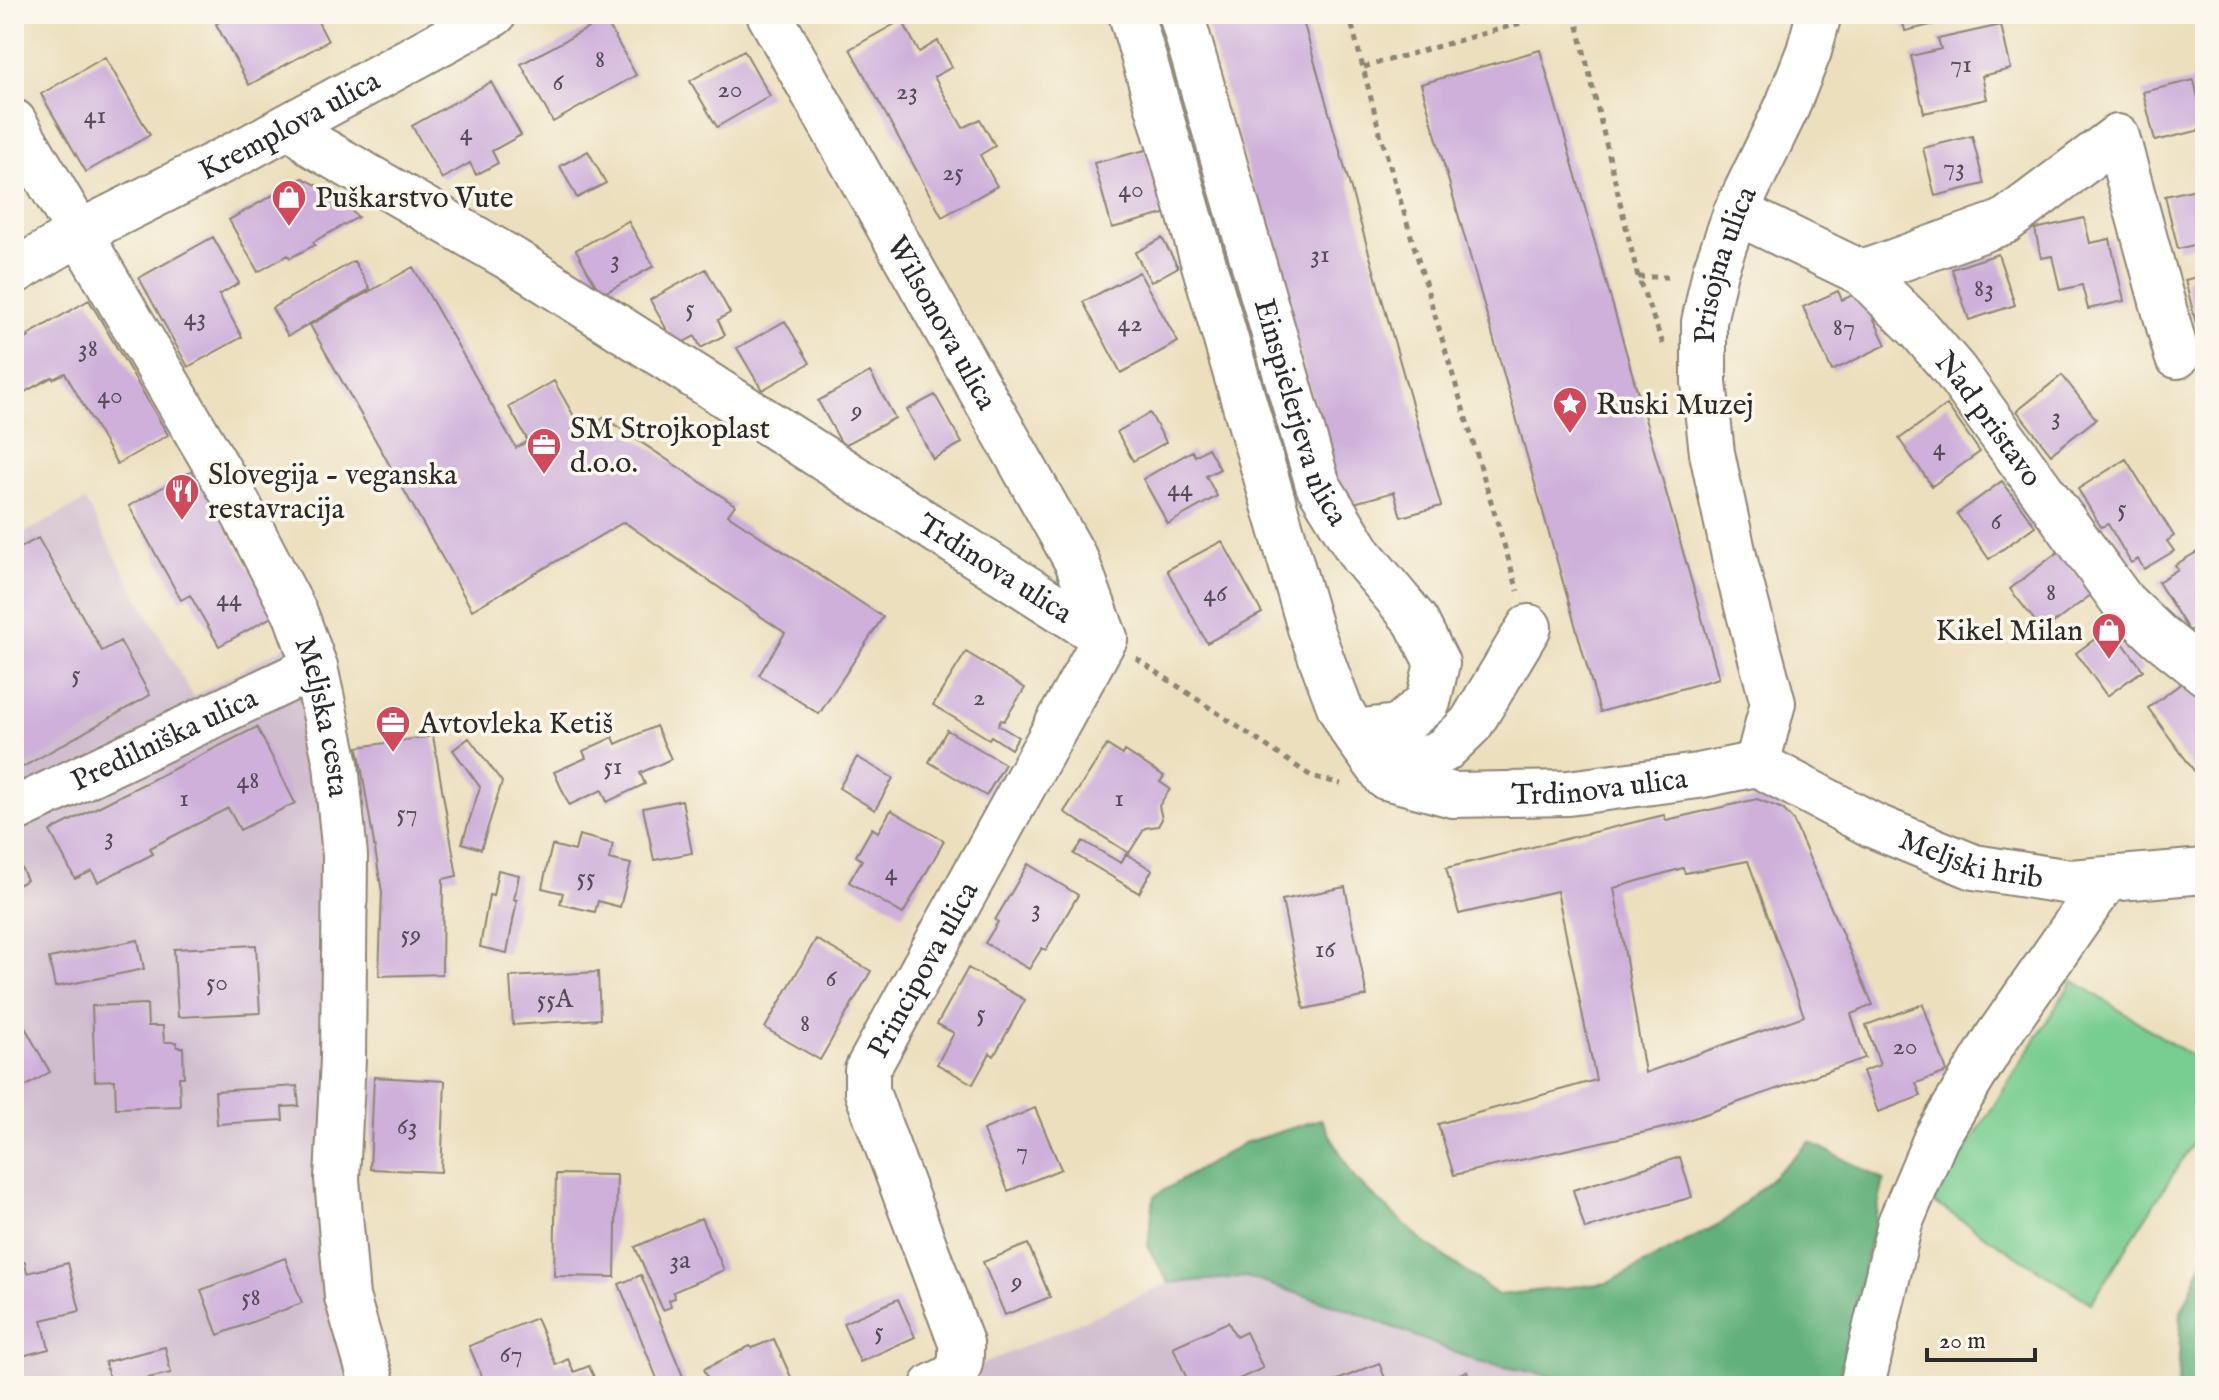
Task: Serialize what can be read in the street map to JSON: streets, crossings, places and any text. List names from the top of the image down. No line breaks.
{"streets":{"street":["Kremplova ulica","Prisojna ulica","Wilsonova ulica","Einspielerjeva ulica","Nad pristavo","Trdinova ulica","Meljska cesta","Predilniška ulica","Meljski hrib","Principova ulica"]},"crossings":[["Kremplova ulica","Trdinova ulica"],["Kremplova ulica","Meljska cesta"],["Prisojna ulica","Nad pristavo"],["Prisojna ulica","Trdinova ulica"],["Prisojna ulica","Meljski hrib"],["Wilsonova ulica","Trdinova ulica"],["Wilsonova ulica","Principova ulica"],["Einspielerjeva ulica","Trdinova ulica"],["Trdinova ulica","Meljski hrib"],["Trdinova ulica","Principova ulica"],["Meljska cesta","Predilniška ulica"]],"places":{"shop":["Puškarstvo Vute","Kikel Milan"],"place":["Ruski Muzej"],"office":["SM Strojkoplast d.o.o.","Avtovleka Ketiš"],"restaurant":["Slovegija - veganska restavracija"]},"house_numbers":["8","71","6","20","23","41","4","73","25","40","31","3","83","5","43","42","87","38","40","9","3","4","44","5","6","8","46","44","5","2","51","48","1","1","57","3","4","55","3","59","16","6","50","55A","5","8","20","63","7","3a","9","58","5","67"],"scale_bar":"20 m"}
